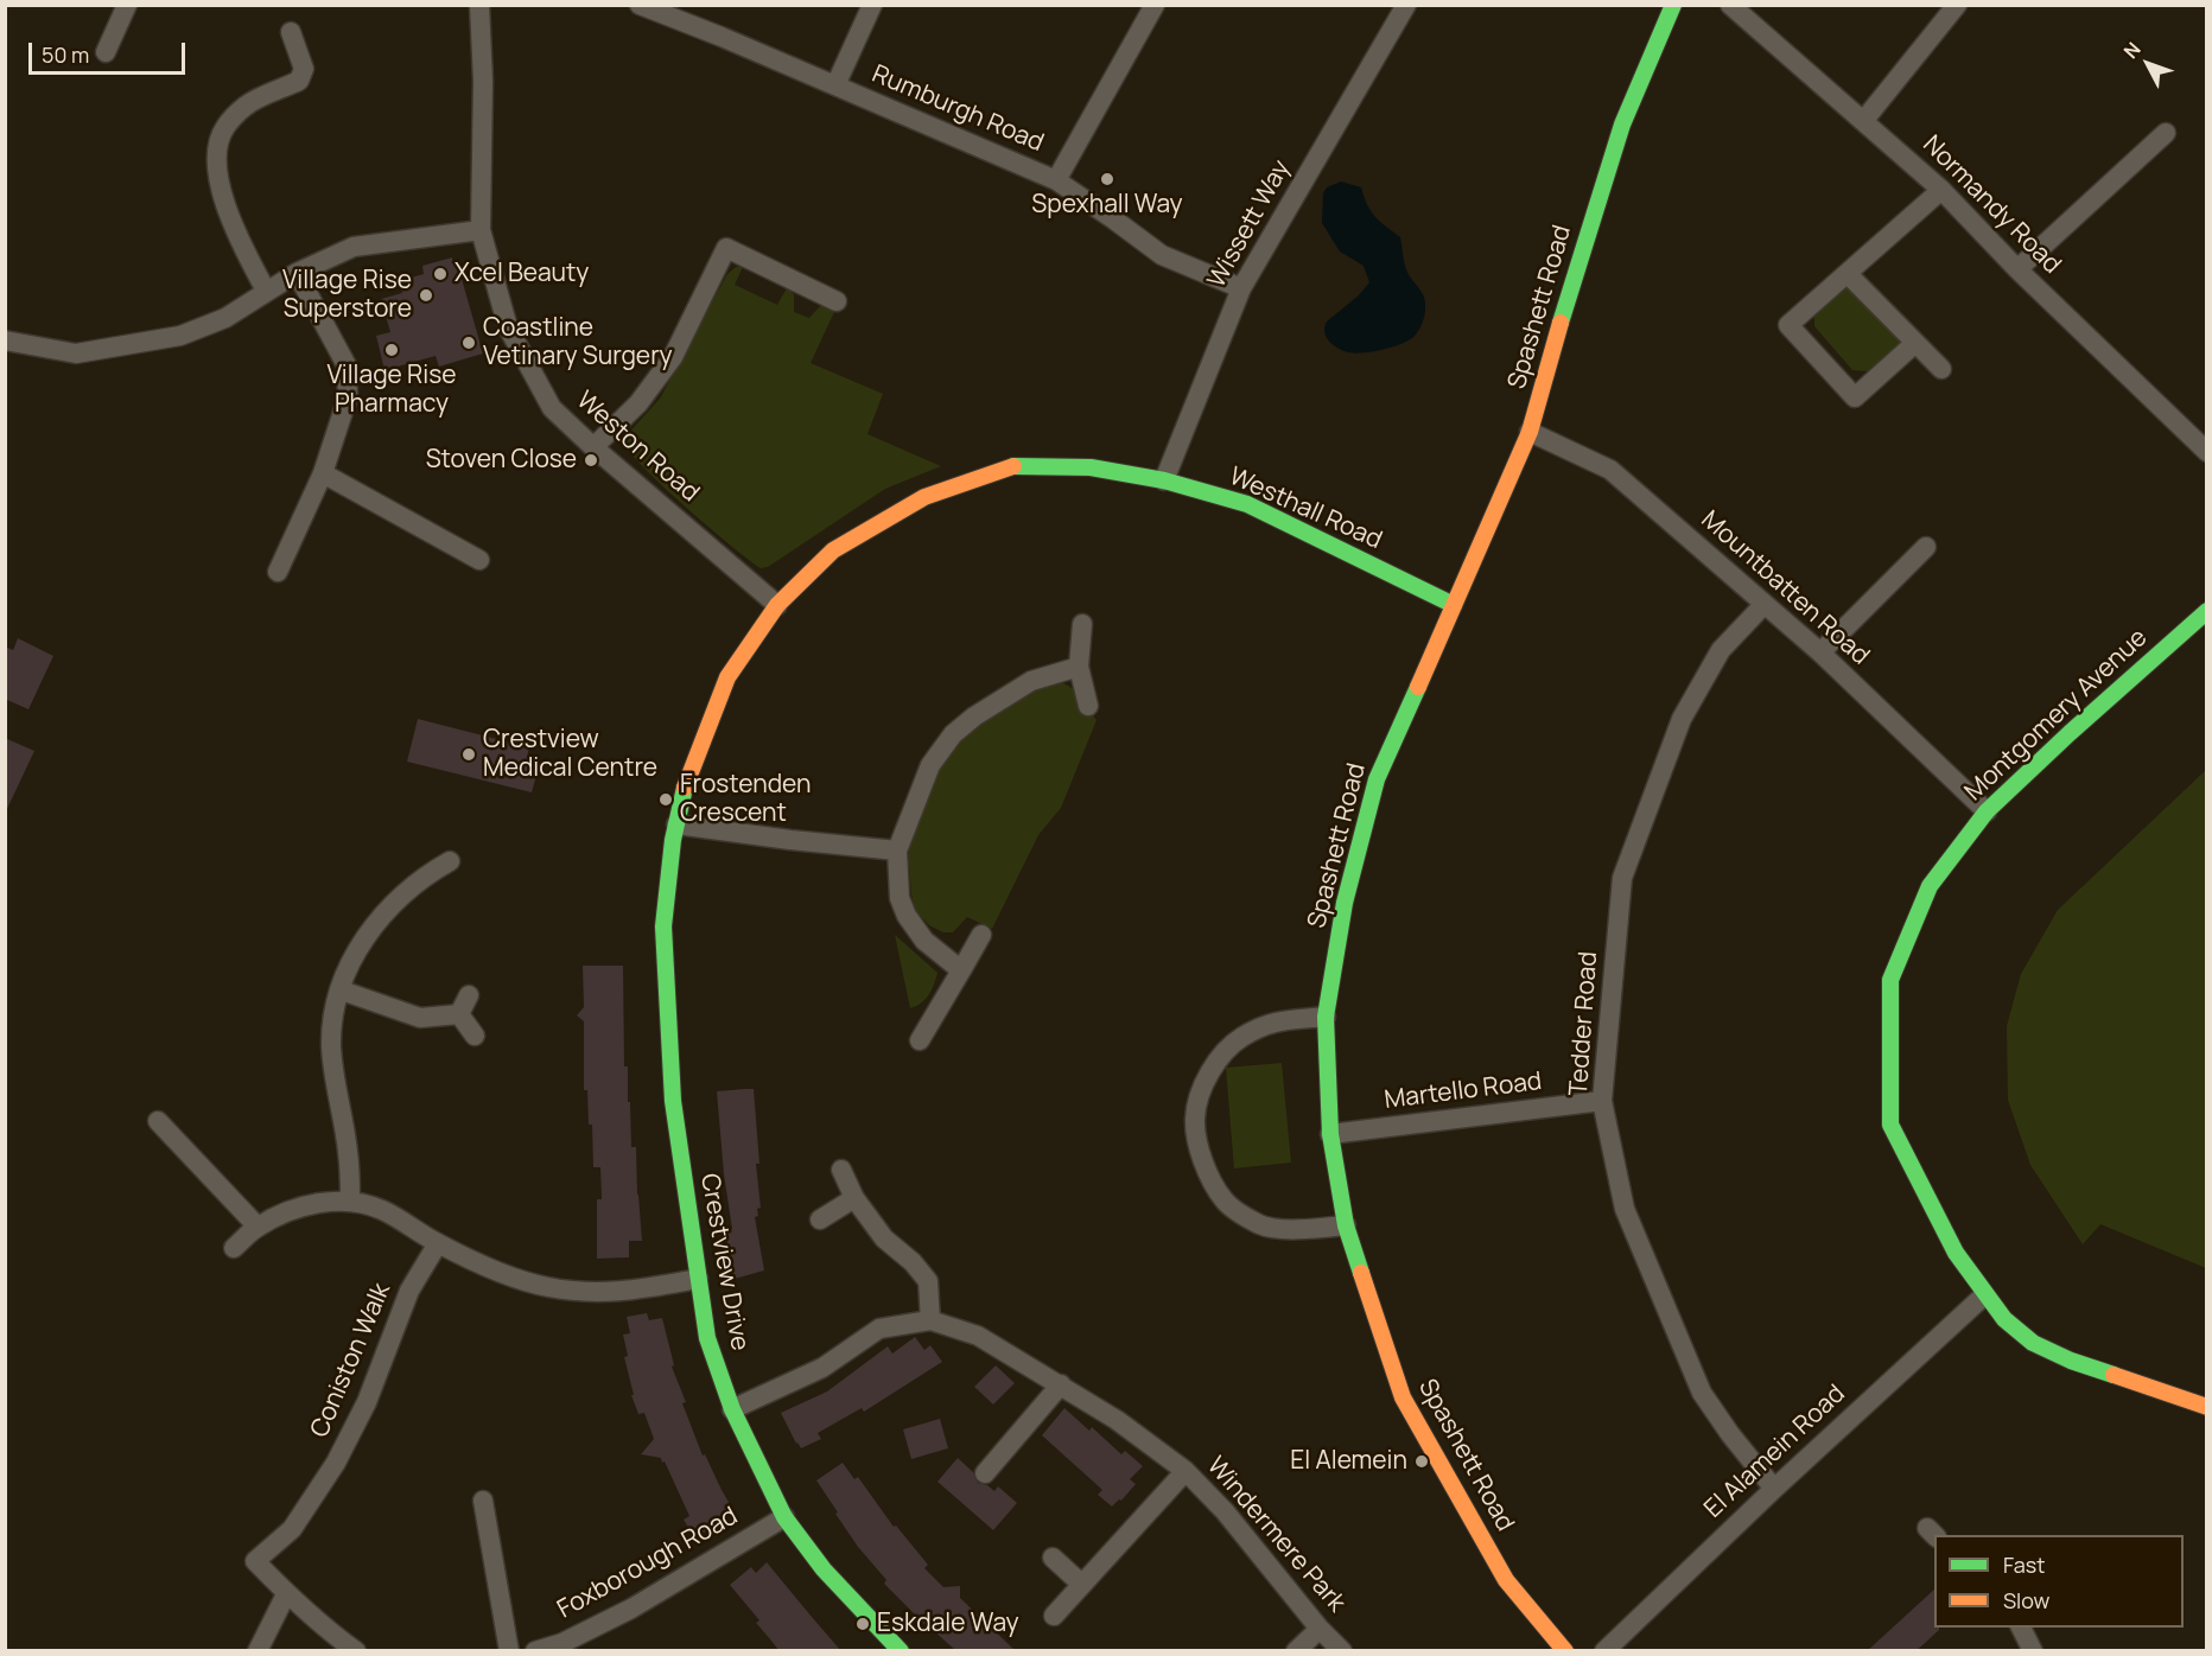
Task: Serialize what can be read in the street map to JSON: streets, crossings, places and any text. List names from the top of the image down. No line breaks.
{"streets":{"street":["Rumburgh Road","Normandy Road","Wissett Way","Spashett Road","Weston Road","Westhall Road","Mountbatten Road","Montgomery Avenue","Tedder Road","Martello Road","Crestview Drive","Coniston Walk","El Alamein Road","Windermere Park","Foxborough Road"]},"crossings":[["Rumburgh Road","Wissett Way"],["Wissett Way","Westhall Road"],["Spashett Road","Westhall Road"],["Spashett Road","Mountbatten Road"],["Spashett Road","Martello Road"],["Weston Road","Westhall Road"],["Westhall Road","Crestview Drive"],["Mountbatten Road","Montgomery Avenue"],["Mountbatten Road","Tedder Road"],["Montgomery Avenue","El Alamein Road"],["Tedder Road","Martello Road"],["Tedder Road","El Alamein Road"],["Crestview Drive","Windermere Park"],["Crestview Drive","Foxborough Road"]],"places":["Spexhall Way","Xcel Beauty","Village Rise Superstore","Coastline Vetinary Surgery","Village Rise Pharmacy","Stoven Close","Crestview Medical Centre","Frostenden Crescent","El Alemein","Eskdale Way"],"legend":["Fast","Slow"],"scale_bar":"50 m","north":"top left"}
